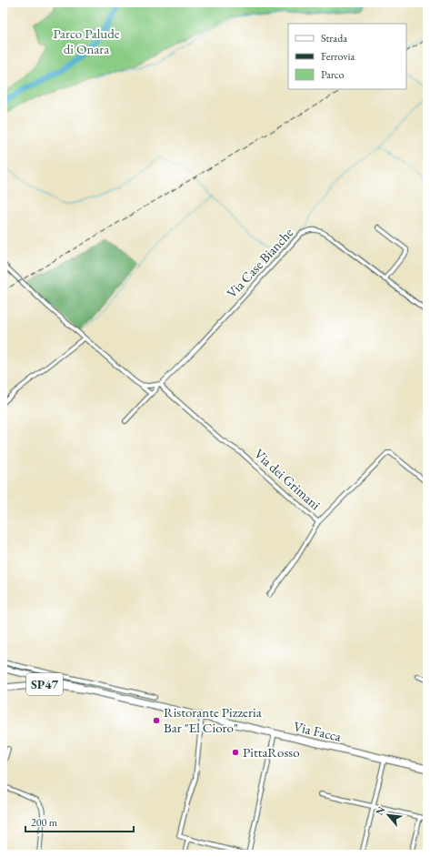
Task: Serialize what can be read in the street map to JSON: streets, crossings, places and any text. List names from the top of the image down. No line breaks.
{"streets":{"main road":["SP47","Via Facca"],"street":["Via Case Bianche","Via dei Grimani"]},"crossings":[["Via Case Bianche","Via dei Grimani"]],"parks":["Parco Palude di Onara"],"places":["Ristorante Pizzeria Bar \"El Cioro\"","PittaRosso"],"legend":["Strada","Ferrovia","Parco"],"scale_bar":"200 m","north":"top left"}
